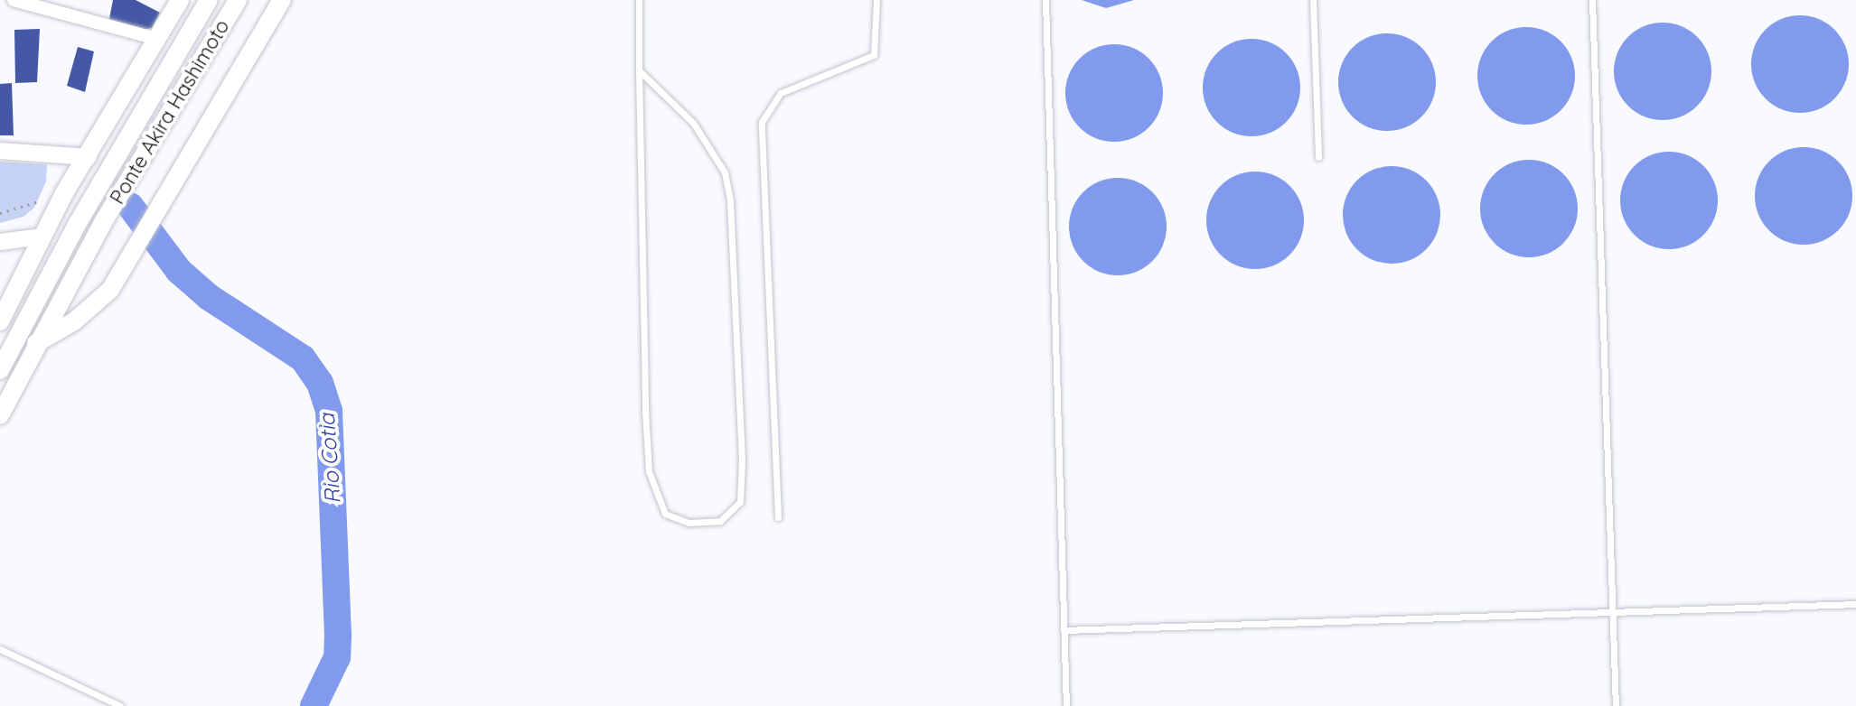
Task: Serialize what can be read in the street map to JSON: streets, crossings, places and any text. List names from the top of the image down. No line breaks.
{"streets":{"main road":["Ponte Akira Hashimoto"]},"water":["Rio Cotia"]}
